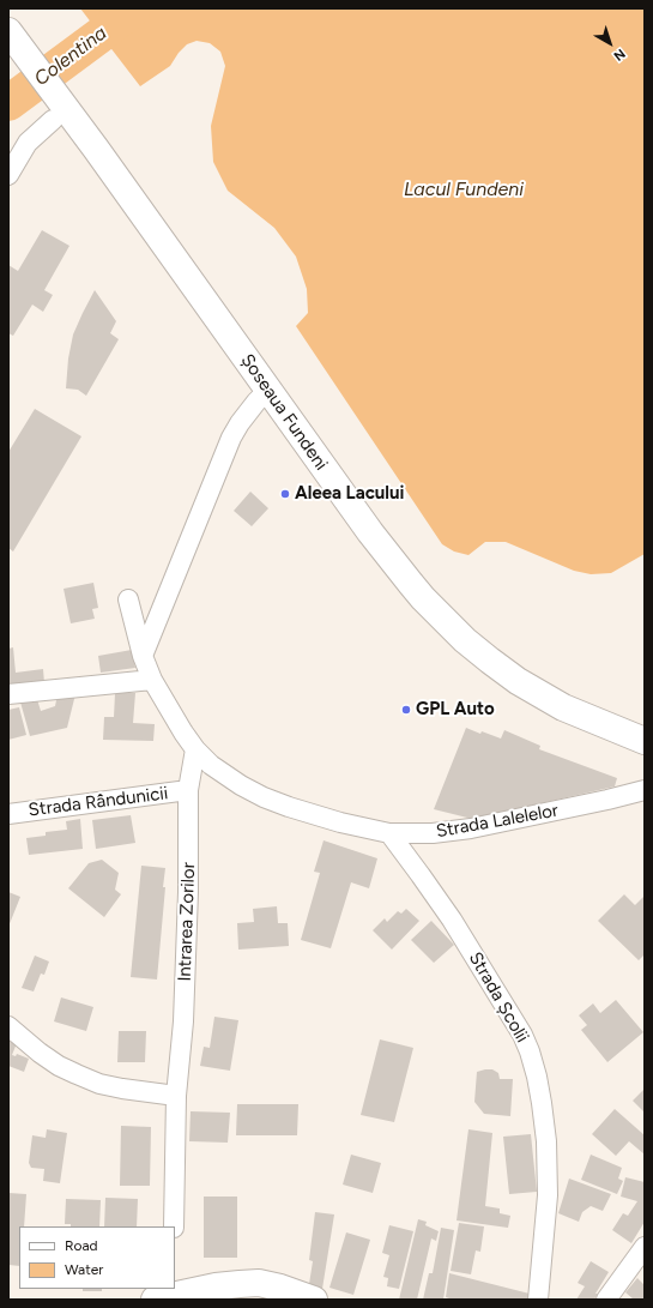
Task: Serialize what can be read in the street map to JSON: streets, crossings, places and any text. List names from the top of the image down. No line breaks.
{"streets":{"main road":["Șoseaua Fundeni"],"street":["Strada Rândunicii","Strada Lalelelor","Intrarea Zorilor","Strada Școlii"]},"crossings":[["Strada Rândunicii","Intrarea Zorilor"],["Strada Lalelelor","Intrarea Zorilor"],["Strada Lalelelor","Strada Școlii"]],"water":["Colentina","Lacul Fundeni"],"places":["Aleea Lacului","GPL Auto"],"legend":["Road","Water"],"north":"bottom right"}
